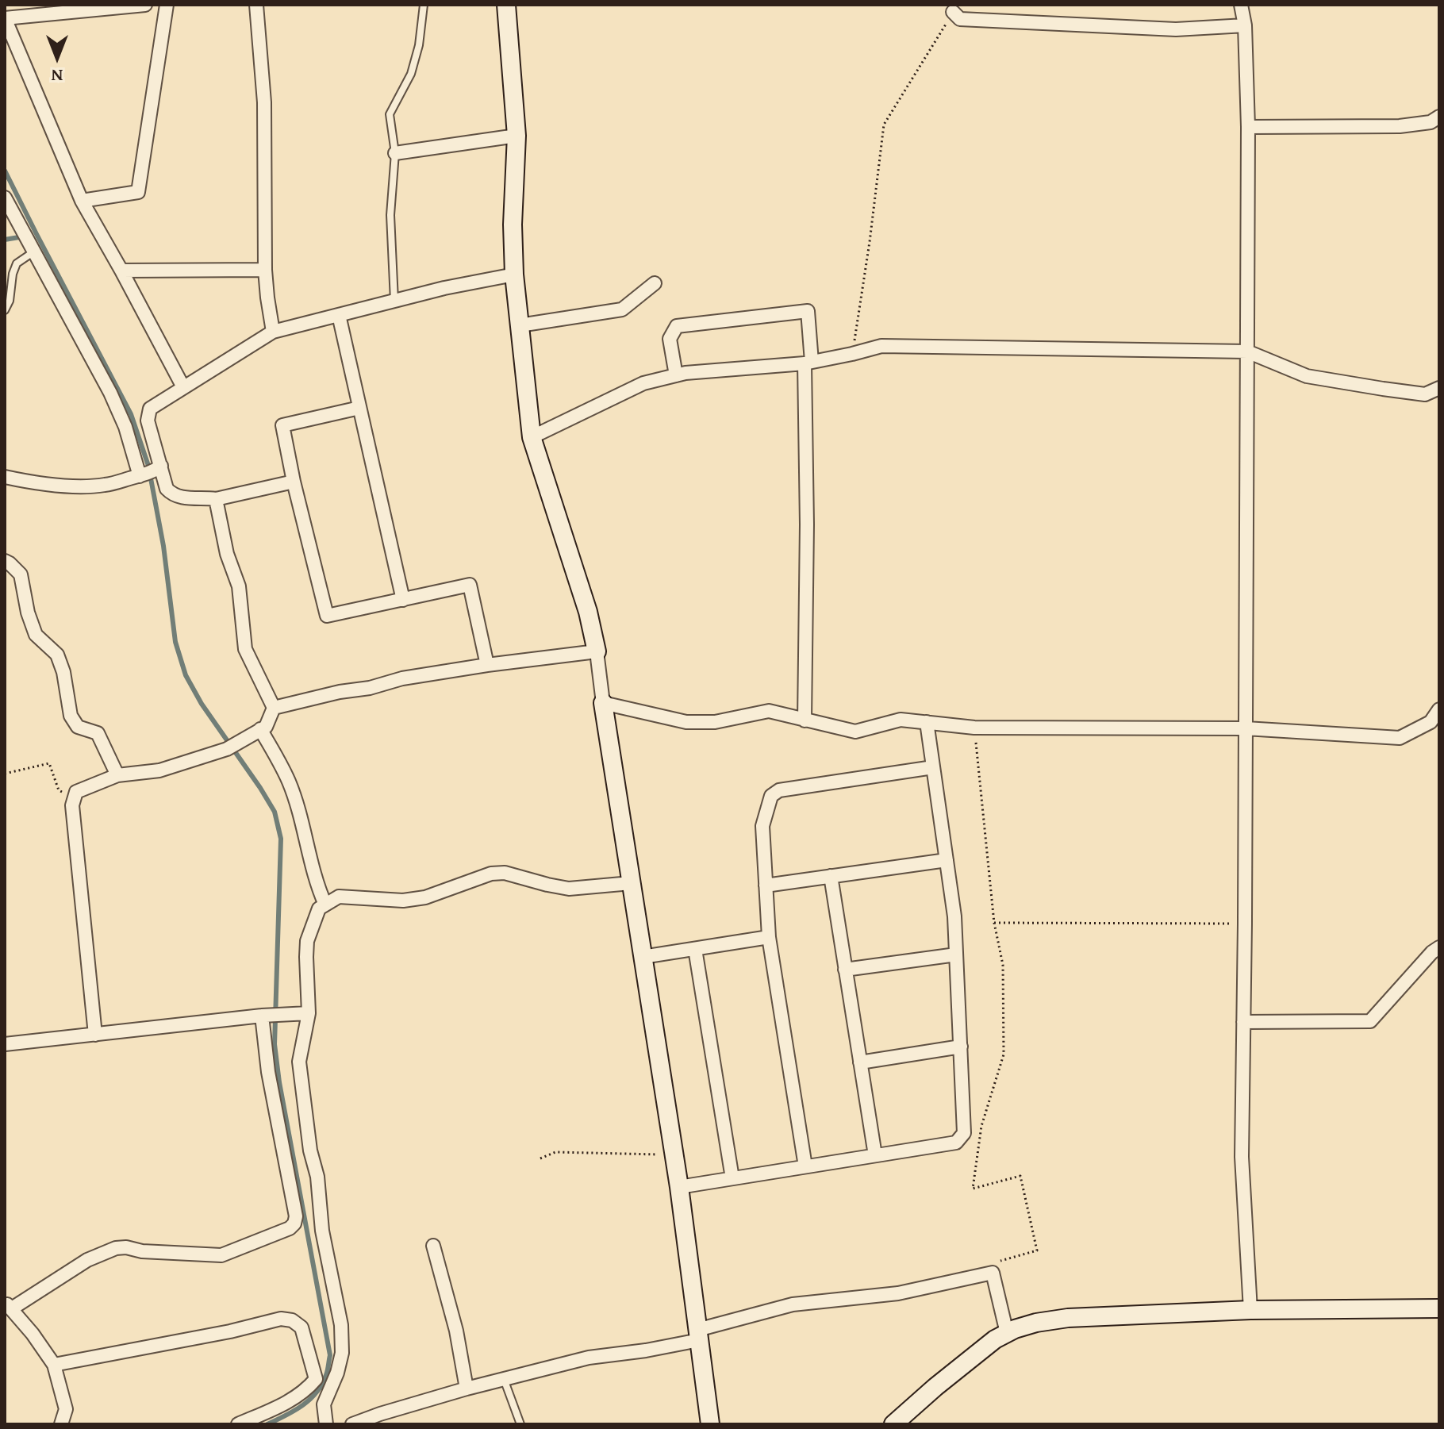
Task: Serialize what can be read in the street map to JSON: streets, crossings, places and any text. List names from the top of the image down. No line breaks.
{"north":"bottom"}
